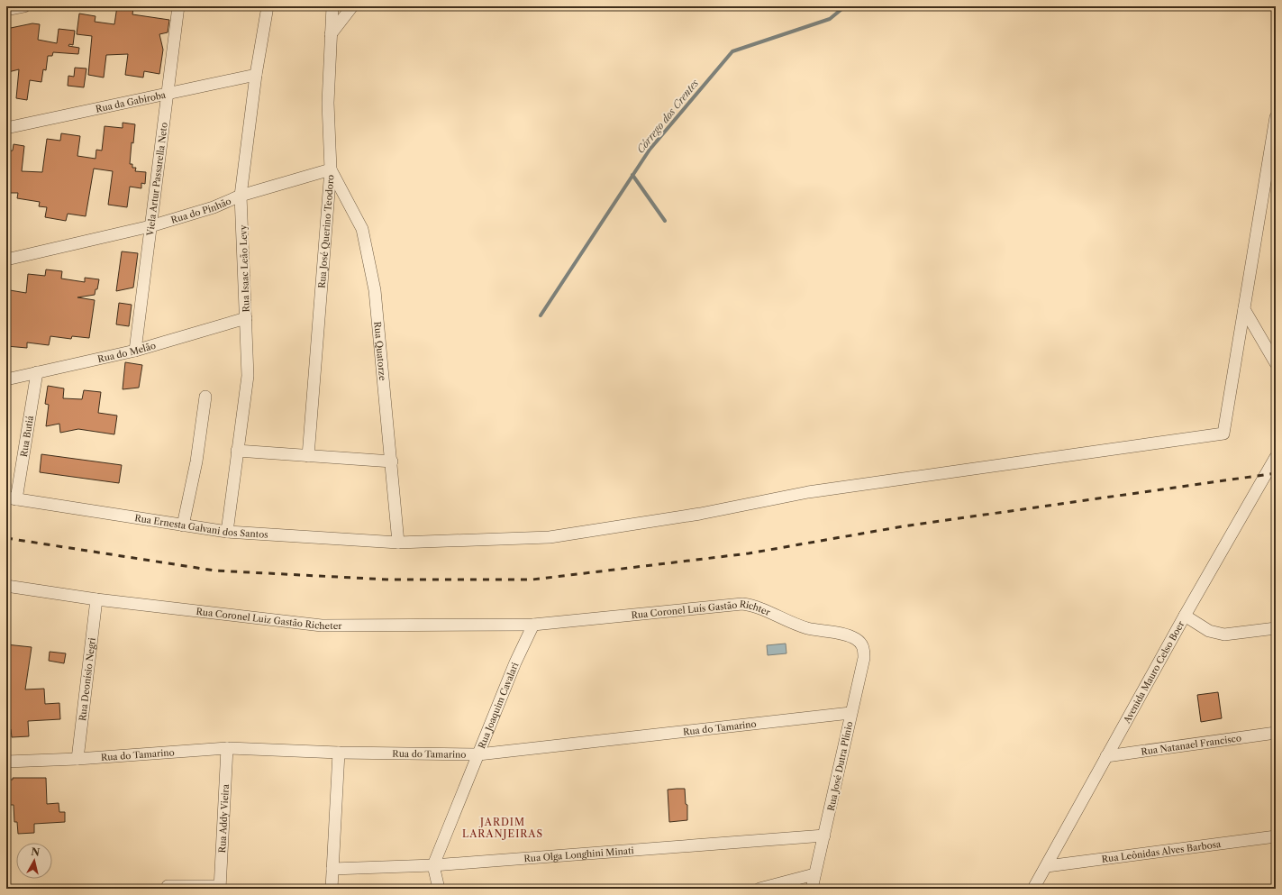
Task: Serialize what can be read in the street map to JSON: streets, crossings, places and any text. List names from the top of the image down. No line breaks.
{"streets":{"street":["Rua da Gabiroba","Viela Artur Passarella Neto","Rua do Pinhão","Rua José Querino Teodoro","Rua Isaac Leão Levy","Rua do Melão","Rua Quatorze","Rua Butiá","Rua Ernesta Galvani dos Santos","Rua Coronel Luís Gastão Richter","Rua Coronel Luiz Gastão Richeter","Avenida Mauro Celso Boer","Rua Deonísio Negri","Rua Joaquim Cavalari","Rua do Tamarino","Rua Natanael Francisco","Rua José Dutra Plínio","Rua Addy Vieira","Rua Leônidas Alves Barbosa","Rua Olga Longhini Minati"]},"crossings":[["Rua da Gabiroba","Viela Artur Passarella Neto"],["Rua da Gabiroba","Rua Isaac Leão Levy"],["Viela Artur Passarella Neto","Rua do Pinhão"],["Viela Artur Passarella Neto","Rua do Melão"],["Rua do Pinhão","Rua José Querino Teodoro"],["Rua do Pinhão","Rua Isaac Leão Levy"],["Rua do Pinhão","Rua Quatorze"],["Rua José Querino Teodoro","Rua Quatorze"],["Rua Isaac Leão Levy","Rua do Melão"],["Rua Isaac Leão Levy","Rua Ernesta Galvani dos Santos"],["Rua do Melão","Rua Butiá"],["Rua Quatorze","Rua Ernesta Galvani dos Santos"],["Rua Butiá","Rua Ernesta Galvani dos Santos"],["Rua Coronel Luís Gastão Richter","Rua Coronel Luiz Gastão Richeter"],["Rua Coronel Luís Gastão Richter","Rua Joaquim Cavalari"],["Rua Coronel Luís Gastão Richter","Rua José Dutra Plínio"],["Rua Coronel Luiz Gastão Richeter","Rua Deonísio Negri"],["Rua Coronel Luiz Gastão Richeter","Rua Joaquim Cavalari"],["Avenida Mauro Celso Boer","Rua Natanael Francisco"],["Avenida Mauro Celso Boer","Rua Leônidas Alves Barbosa"],["Rua Deonísio Negri","Rua do Tamarino"],["Rua Joaquim Cavalari","Rua do Tamarino"],["Rua Joaquim Cavalari","Rua Olga Longhini Minati"],["Rua do Tamarino","Rua José Dutra Plínio"],["Rua do Tamarino","Rua Addy Vieira"],["Rua José Dutra Plínio","Rua Olga Longhini Minati"]],"districts":["JARDIM LARANJEIRAS"],"water":["Córrego dos Crentes"],"north":"top"}
